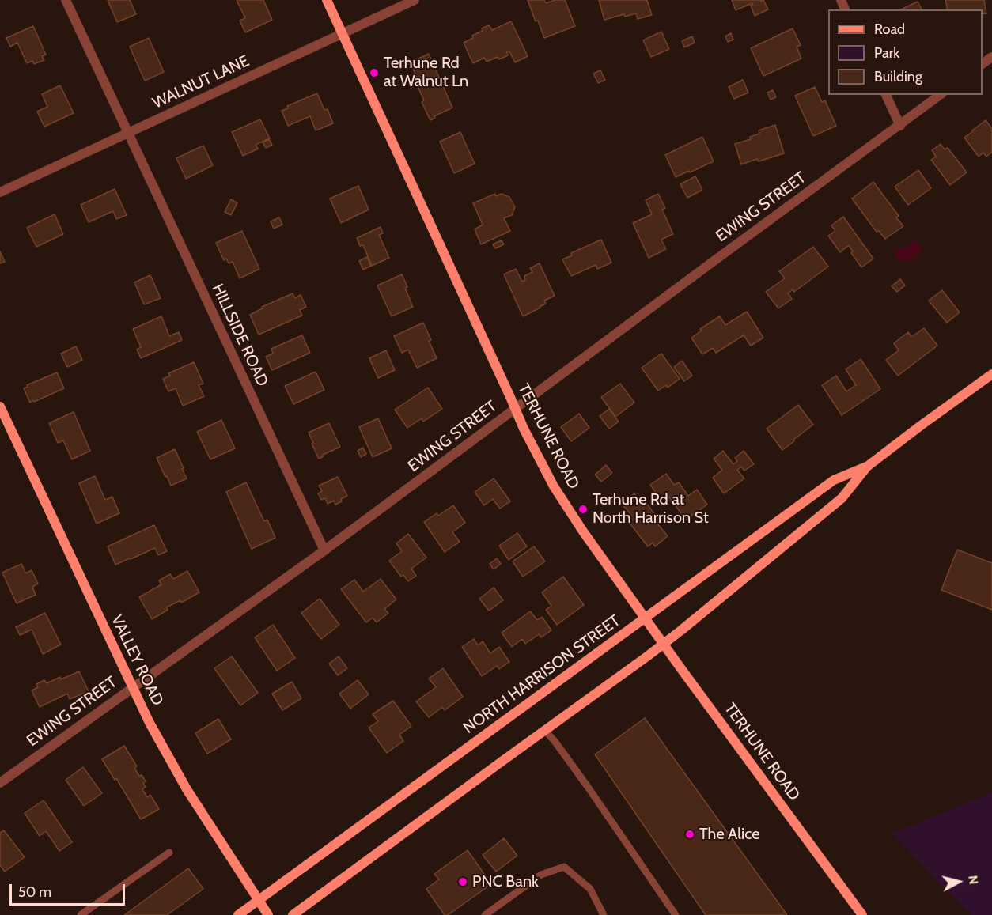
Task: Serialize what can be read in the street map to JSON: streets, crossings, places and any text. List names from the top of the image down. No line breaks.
{"streets":{"street":["WALNUT LANE","EWING STREET","HILLSIDE ROAD","TERHUNE ROAD","VALLEY ROAD","NORTH HARRISON STREET"]},"crossings":[["WALNUT LANE","HILLSIDE ROAD"],["WALNUT LANE","TERHUNE ROAD"],["EWING STREET","HILLSIDE ROAD"],["EWING STREET","TERHUNE ROAD"],["EWING STREET","VALLEY ROAD"],["TERHUNE ROAD","NORTH HARRISON STREET"],["VALLEY ROAD","NORTH HARRISON STREET"]],"places":["Terhune Rd at Walnut Ln","Terhune Rd at North Harrison St","The Alice","PNC Bank"],"legend":["Road","Park","Building"],"scale_bar":"50 m","north":"right"}
